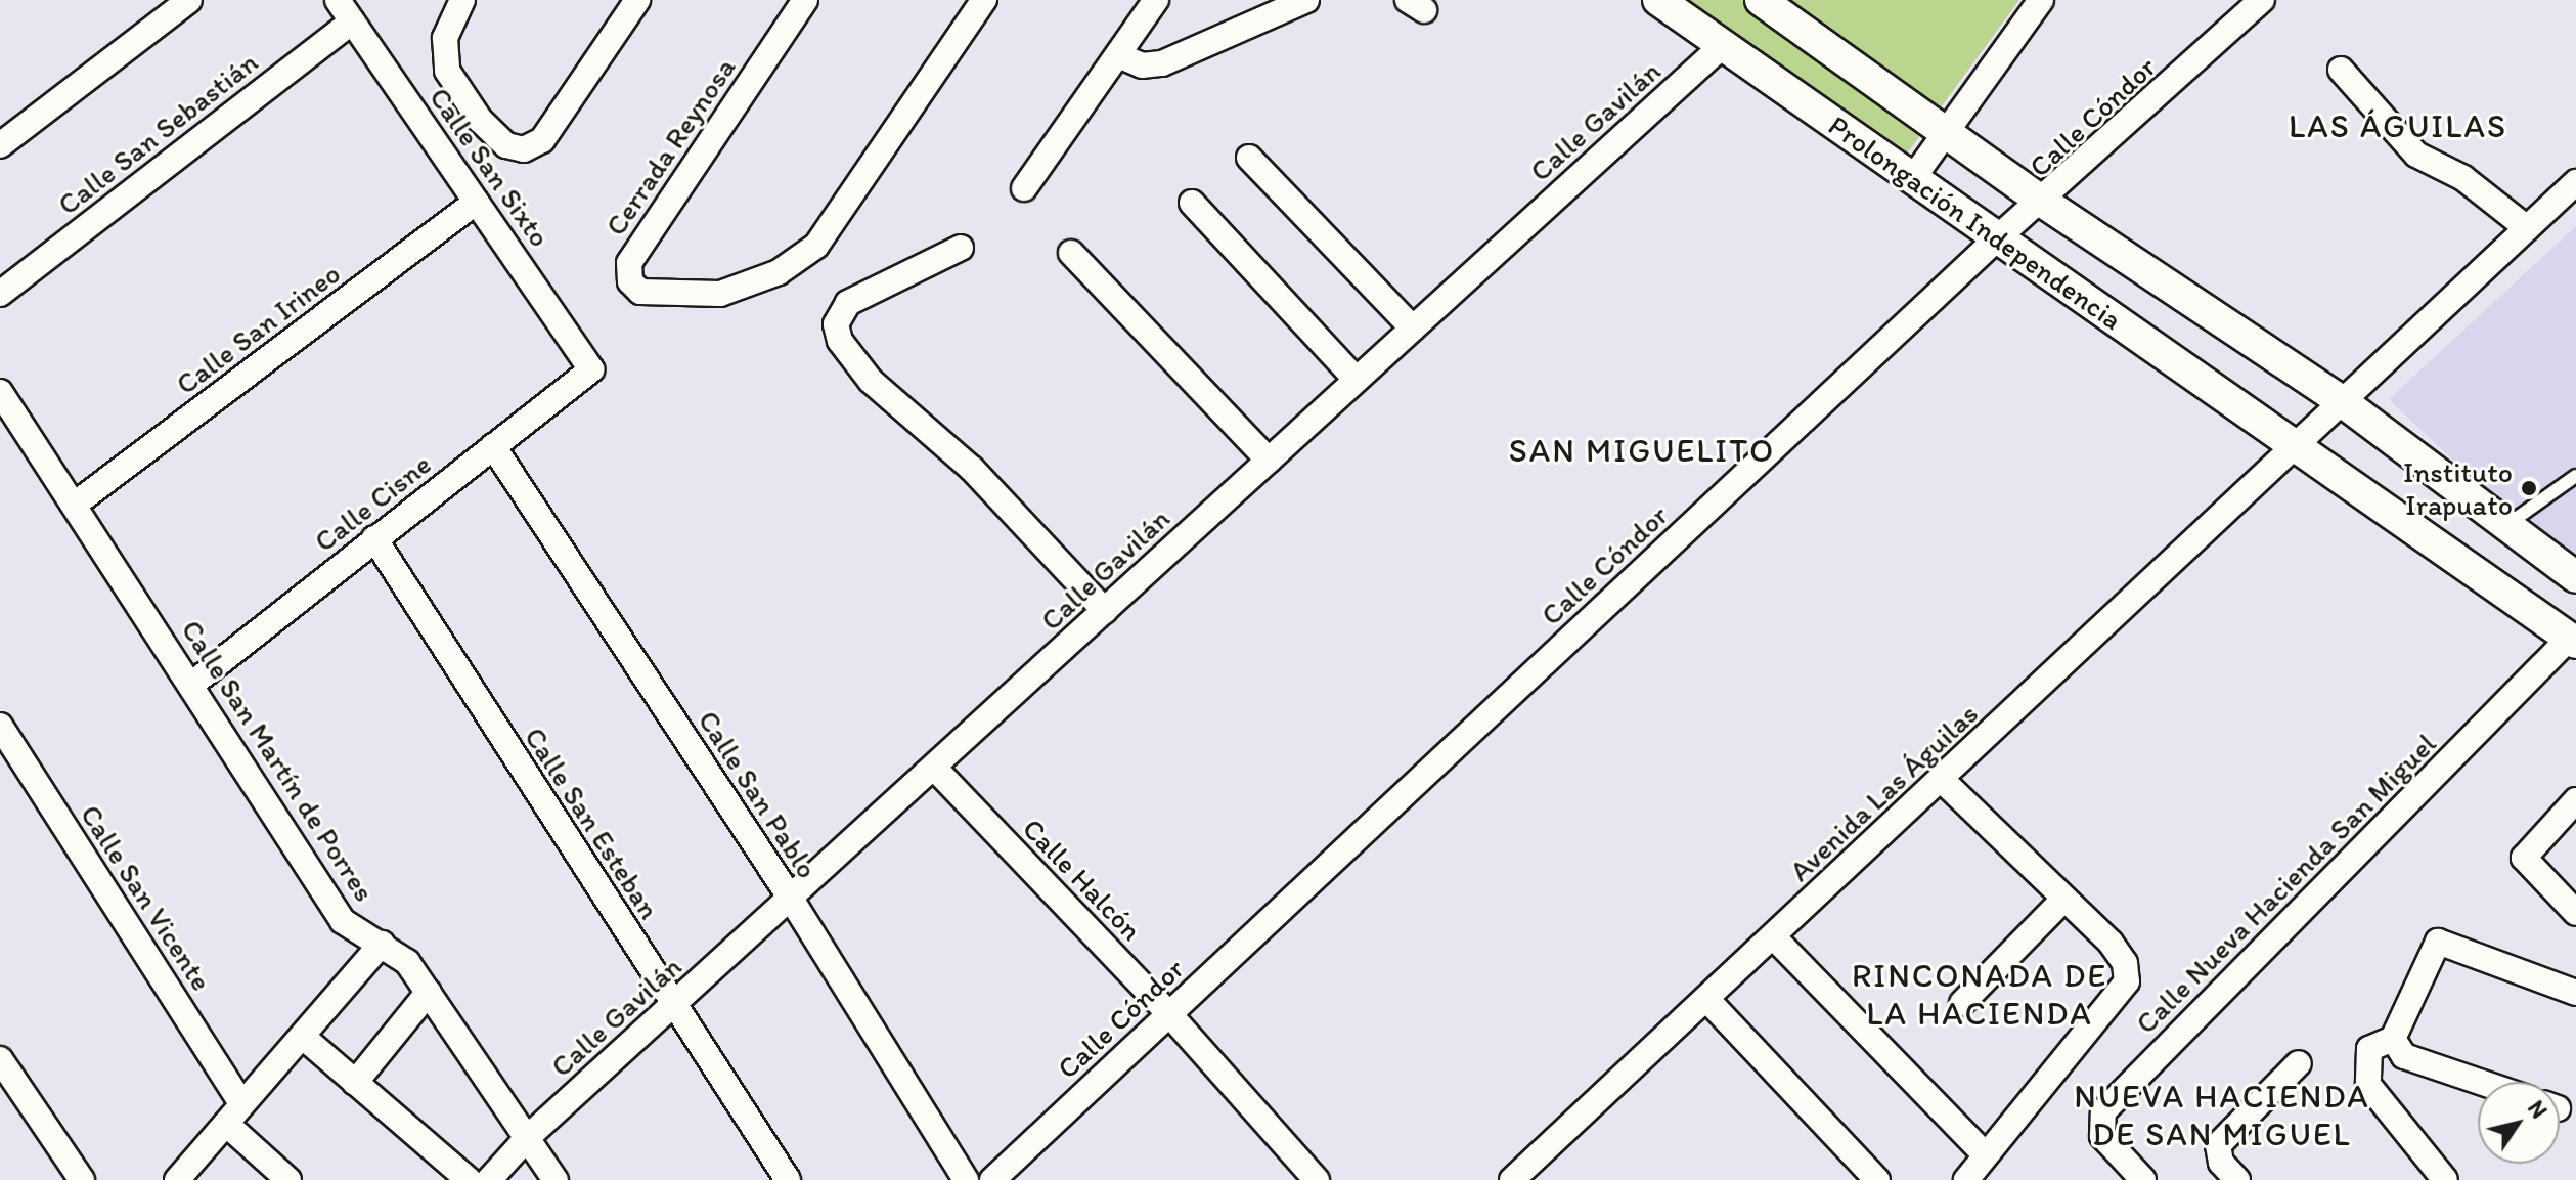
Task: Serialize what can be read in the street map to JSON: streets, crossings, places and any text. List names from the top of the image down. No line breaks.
{"streets":{"street":["Calle Cóndor","Calle Gavilán","Calle San Sebastián","Cerrada Reynosa","Calle San Sixto","Prolongación Independencia","Calle San Irineo","Calle Cisne","Calle San Martín de Porres","Avenida Las Águilas","Calle San Pablo","Calle San Esteban","Calle Halcón","Calle Nueva Hacienda San Miguel","Calle San Vicente"]},"crossings":[["Calle Cóndor","Prolongación Independencia"],["Calle Cóndor","Calle Halcón"],["Calle Gavilán","Prolongación Independencia"],["Calle Gavilán","Calle San Martín de Porres"],["Calle Gavilán","Calle San Pablo"],["Calle Gavilán","Calle San Esteban"],["Calle Gavilán","Calle Halcón"],["Calle San Sebastián","Calle San Sixto"],["Calle San Sixto","Calle San Irineo"],["Calle San Sixto","Calle Cisne"],["Prolongación Independencia","Avenida Las Águilas"],["Prolongación Independencia","Calle Nueva Hacienda San Miguel"],["Calle San Irineo","Calle San Martín de Porres"],["Calle Cisne","Calle San Martín de Porres"],["Calle Cisne","Calle San Pablo"],["Calle Cisne","Calle San Esteban"]],"districts":["LAS ÁGUILAS","SAN MIGUELITO","RINCONADA DE LA HACIENDA","NUEVA HACIENDA DE SAN MIGUEL"],"places":["Instituto Irapuato"],"north":"top right"}
